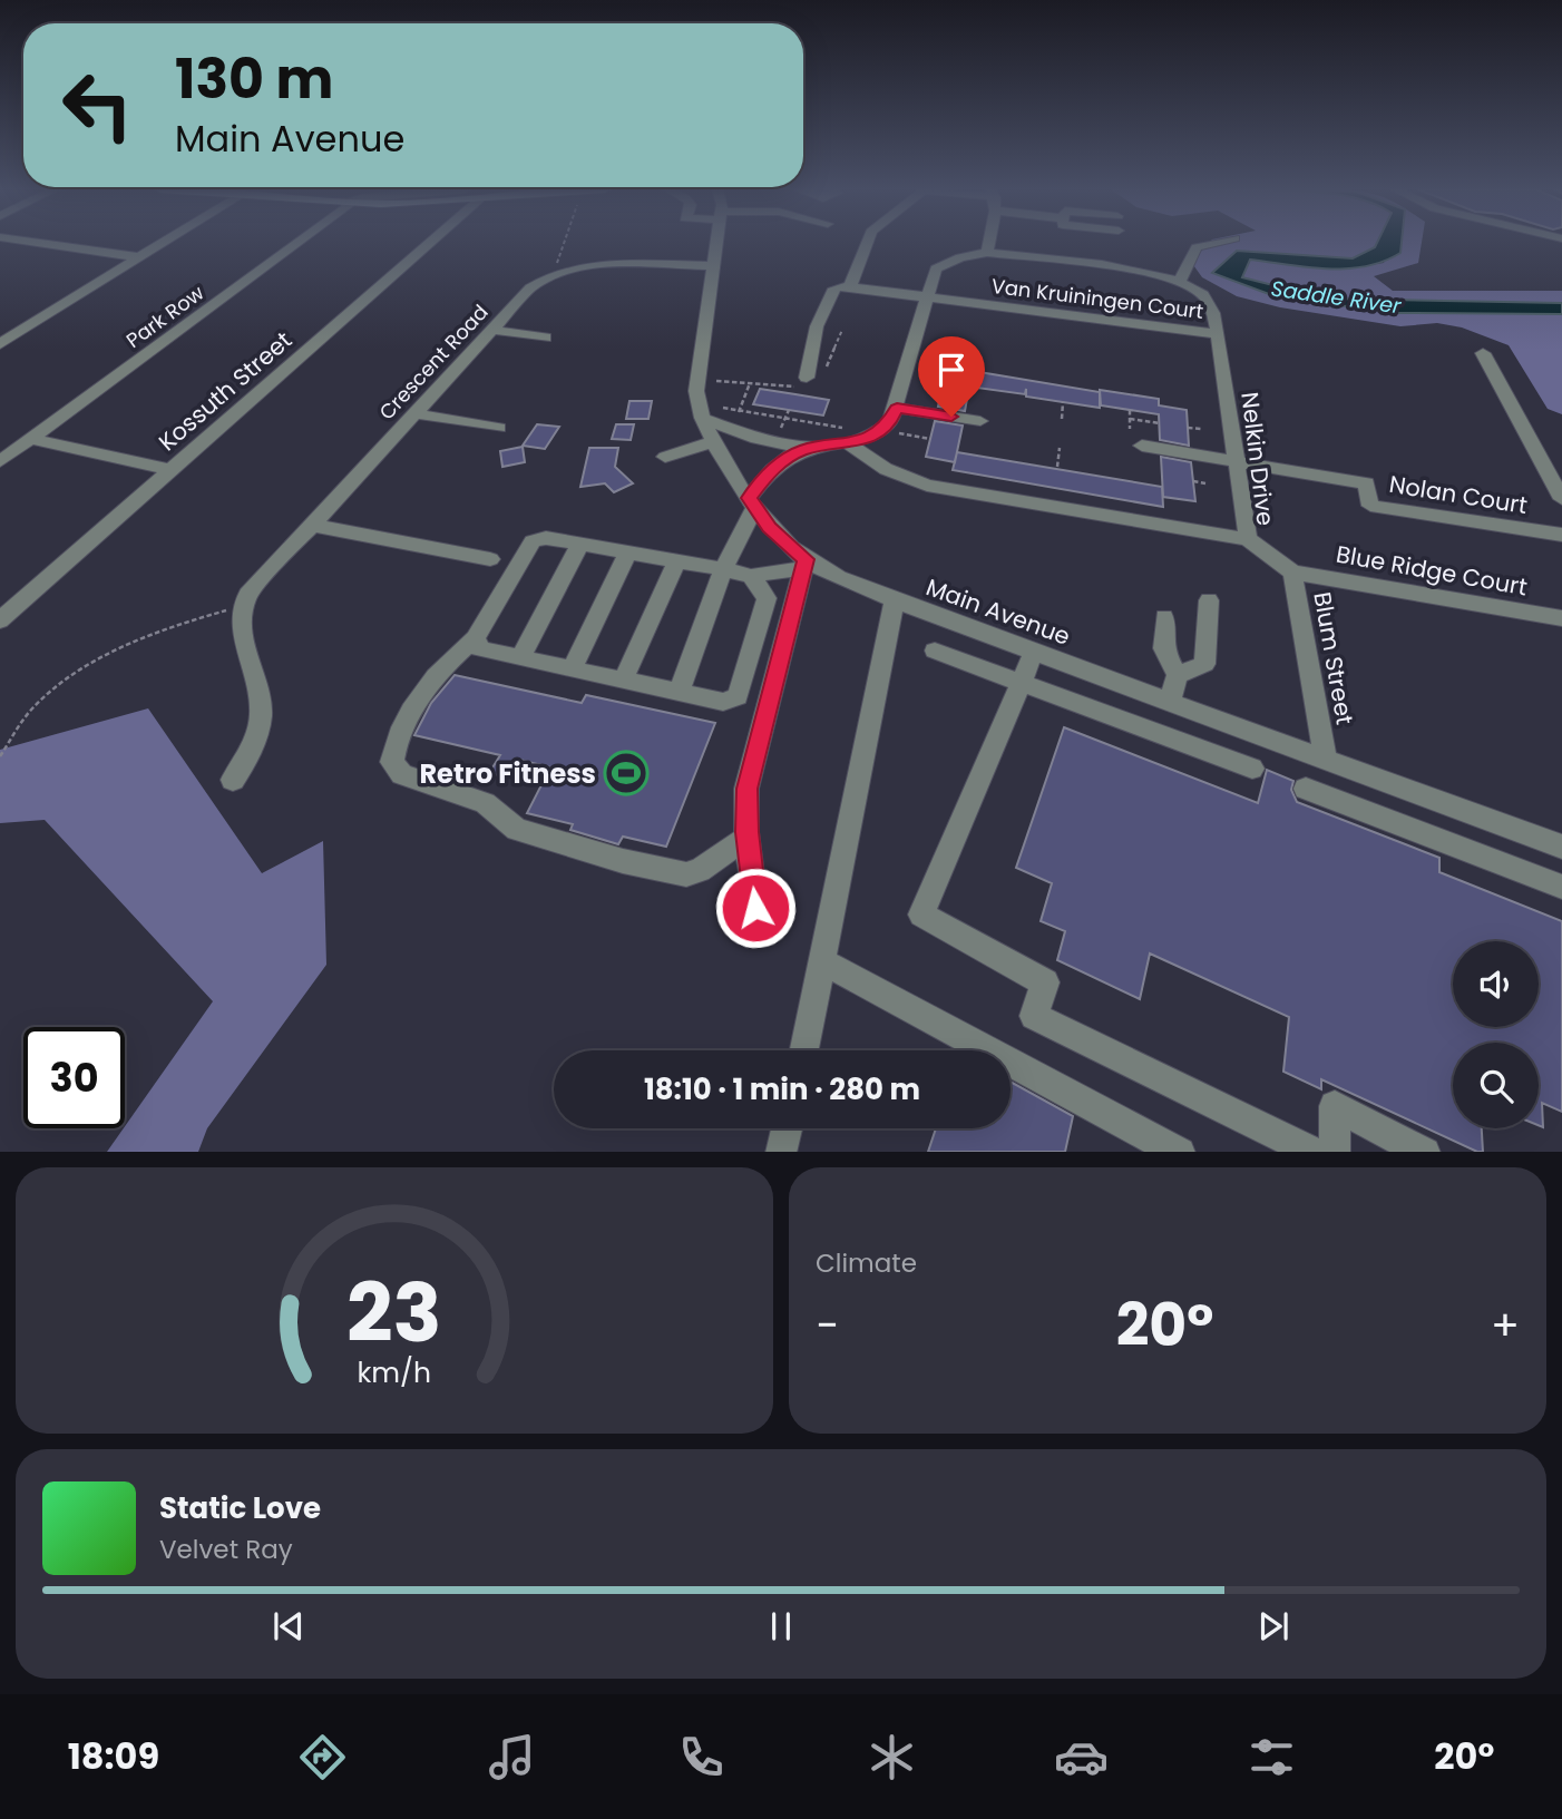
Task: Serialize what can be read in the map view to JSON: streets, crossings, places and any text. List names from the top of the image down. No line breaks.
{"streets":{"street":["Van Kruiningen Court","Park Row","Crescent Road","Kossuth Street","Nelkin Drive","Nolan Court","Blue Ridge Court","Main Avenue","Blum Street"]},"crossings":[["Van Kruiningen Court","Nelkin Drive"],["Crescent Road","Main Avenue"],["Nelkin Drive","Nolan Court"],["Nelkin Drive","Blum Street"],["Blue Ridge Court","Blum Street"],["Main Avenue","Blum Street"]],"water":["Saddle River"],"places":{"sports":["Retro Fitness"]},"page":{"turn":["130 m","Main Avenue"],"limit":"30","trip":"18:10 · 1 min · 280 m","tile":"Climate","heat":["−","20°","+"],"song":["Static Love","Velvet Ray"],"tabs":["18:09","20°"],"gauge":["23","km/h"]}}
